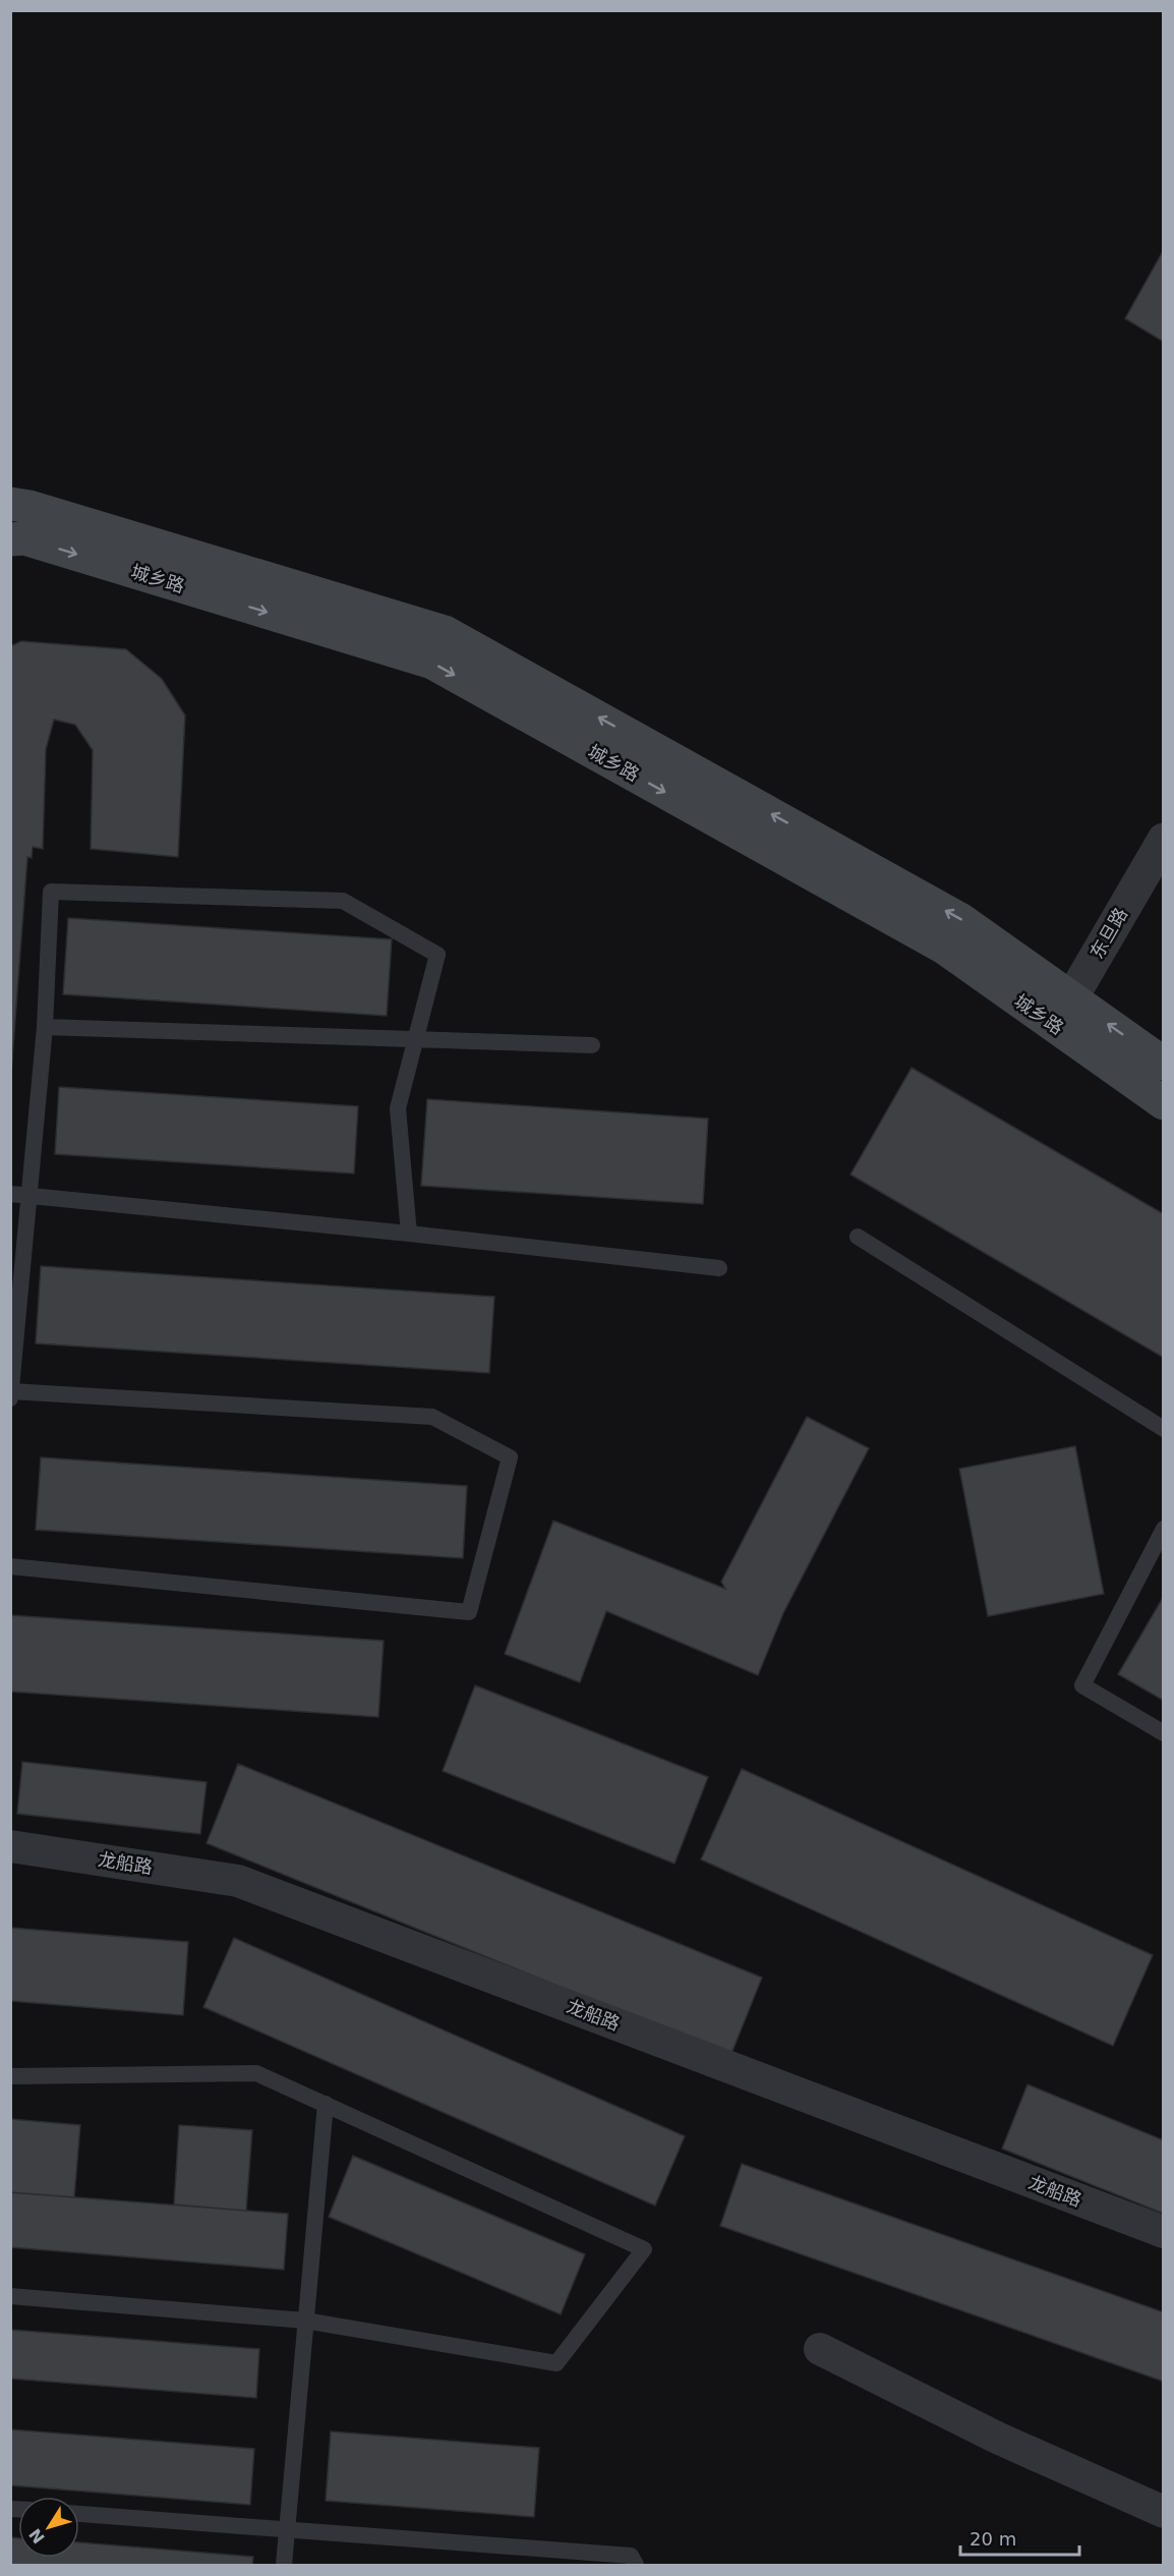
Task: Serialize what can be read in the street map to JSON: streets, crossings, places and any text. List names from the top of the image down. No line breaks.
{"streets":{"main road":["城乡路"],"street":["东旦路","龙船路"]},"crossings":[["城乡路","东旦路"]],"scale_bar":"20 m","north":"bottom left"}
